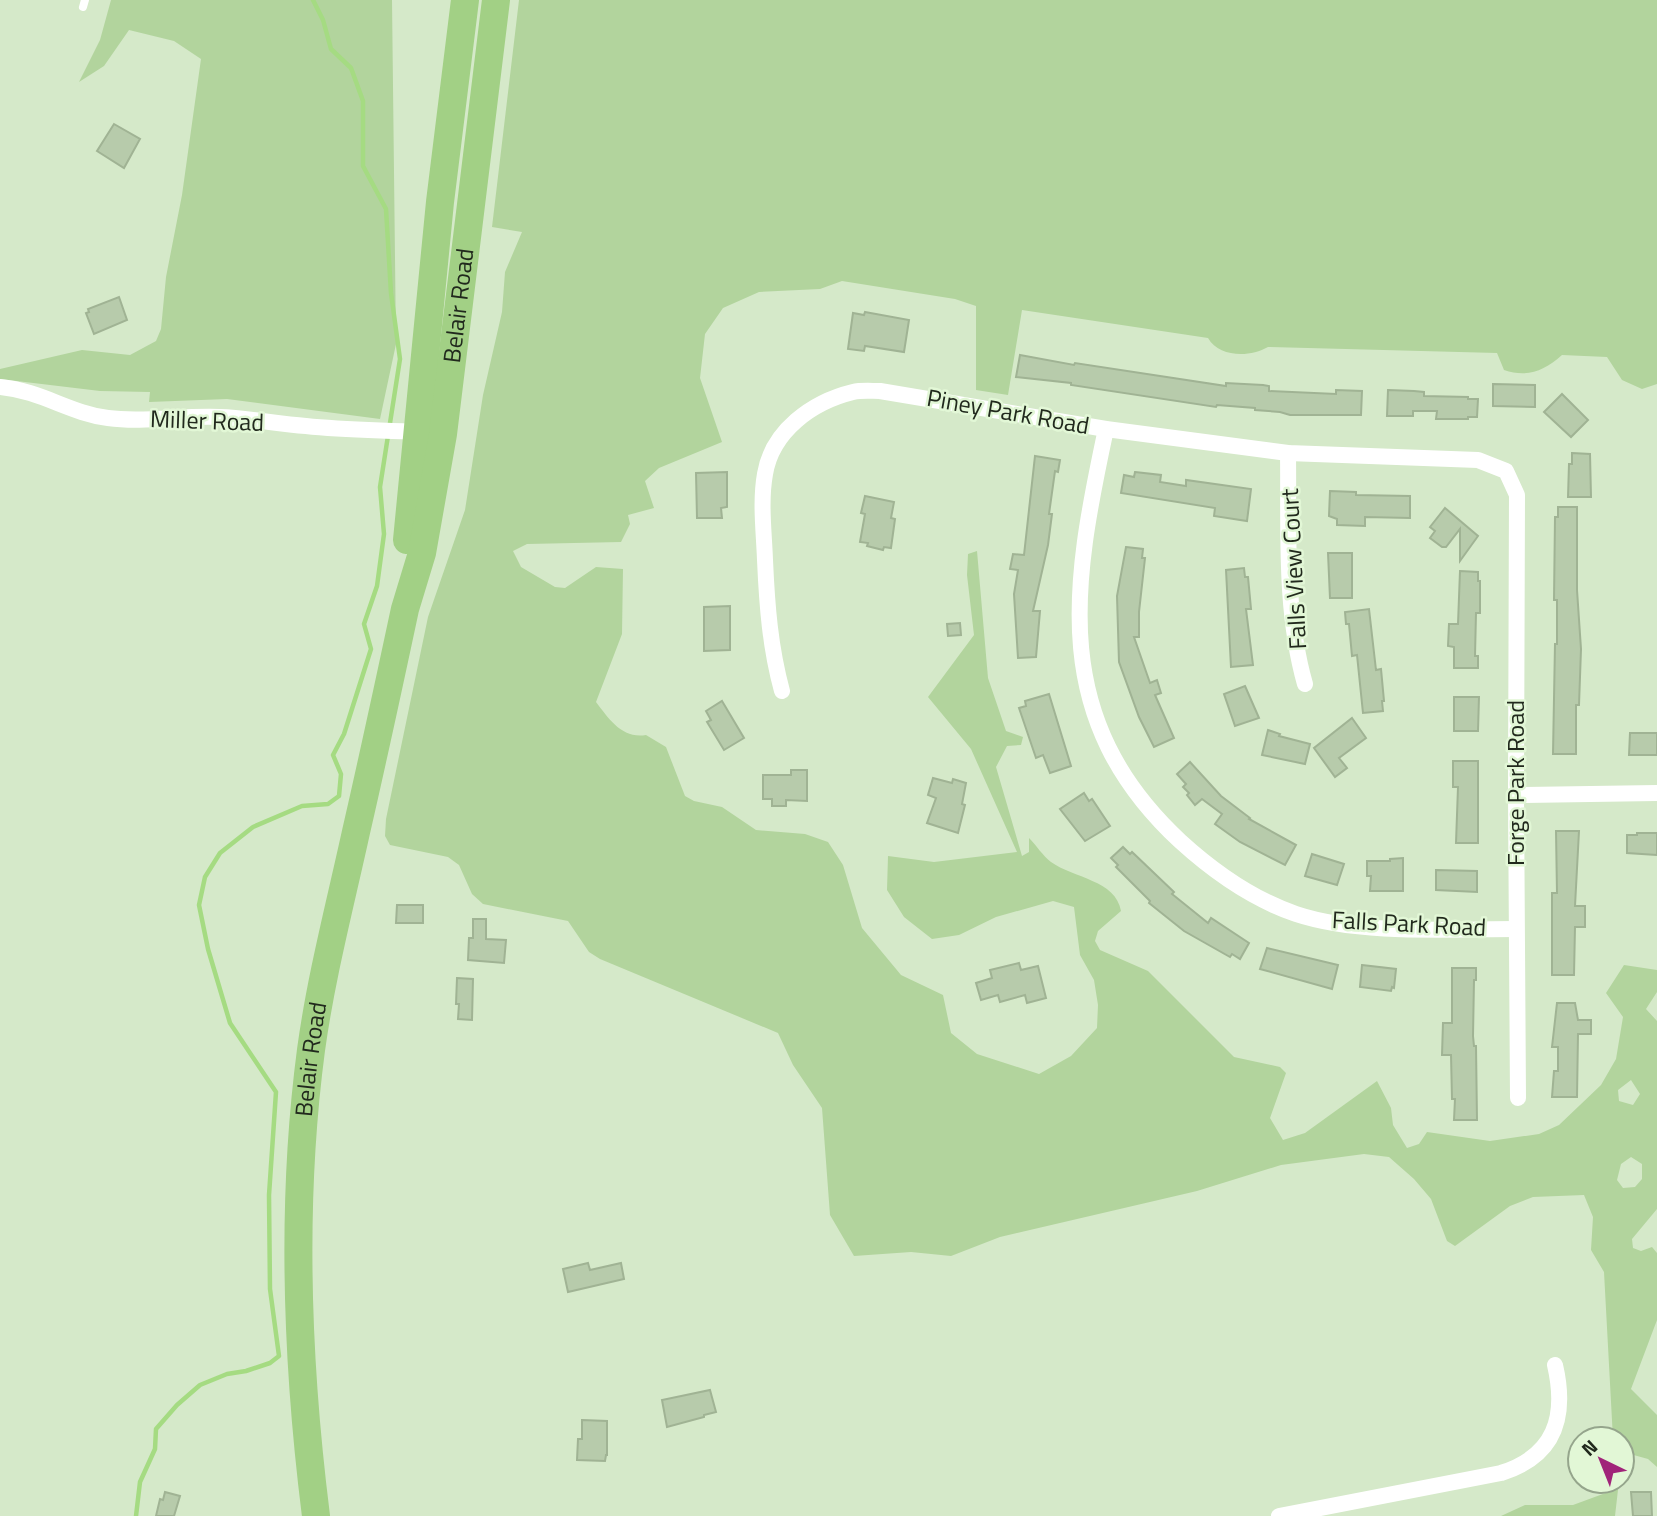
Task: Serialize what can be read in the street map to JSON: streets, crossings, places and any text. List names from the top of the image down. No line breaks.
{"streets":{"highway":["Belair Road"],"street":["Piney Park Road","Miller Road","Falls View Court","Forge Park Road","Falls Park Road"]},"crossings":[["Belair Road","Miller Road"],["Piney Park Road","Falls View Court"],["Piney Park Road","Forge Park Road"],["Piney Park Road","Falls Park Road"],["Forge Park Road","Falls Park Road"]],"north":"top left"}
